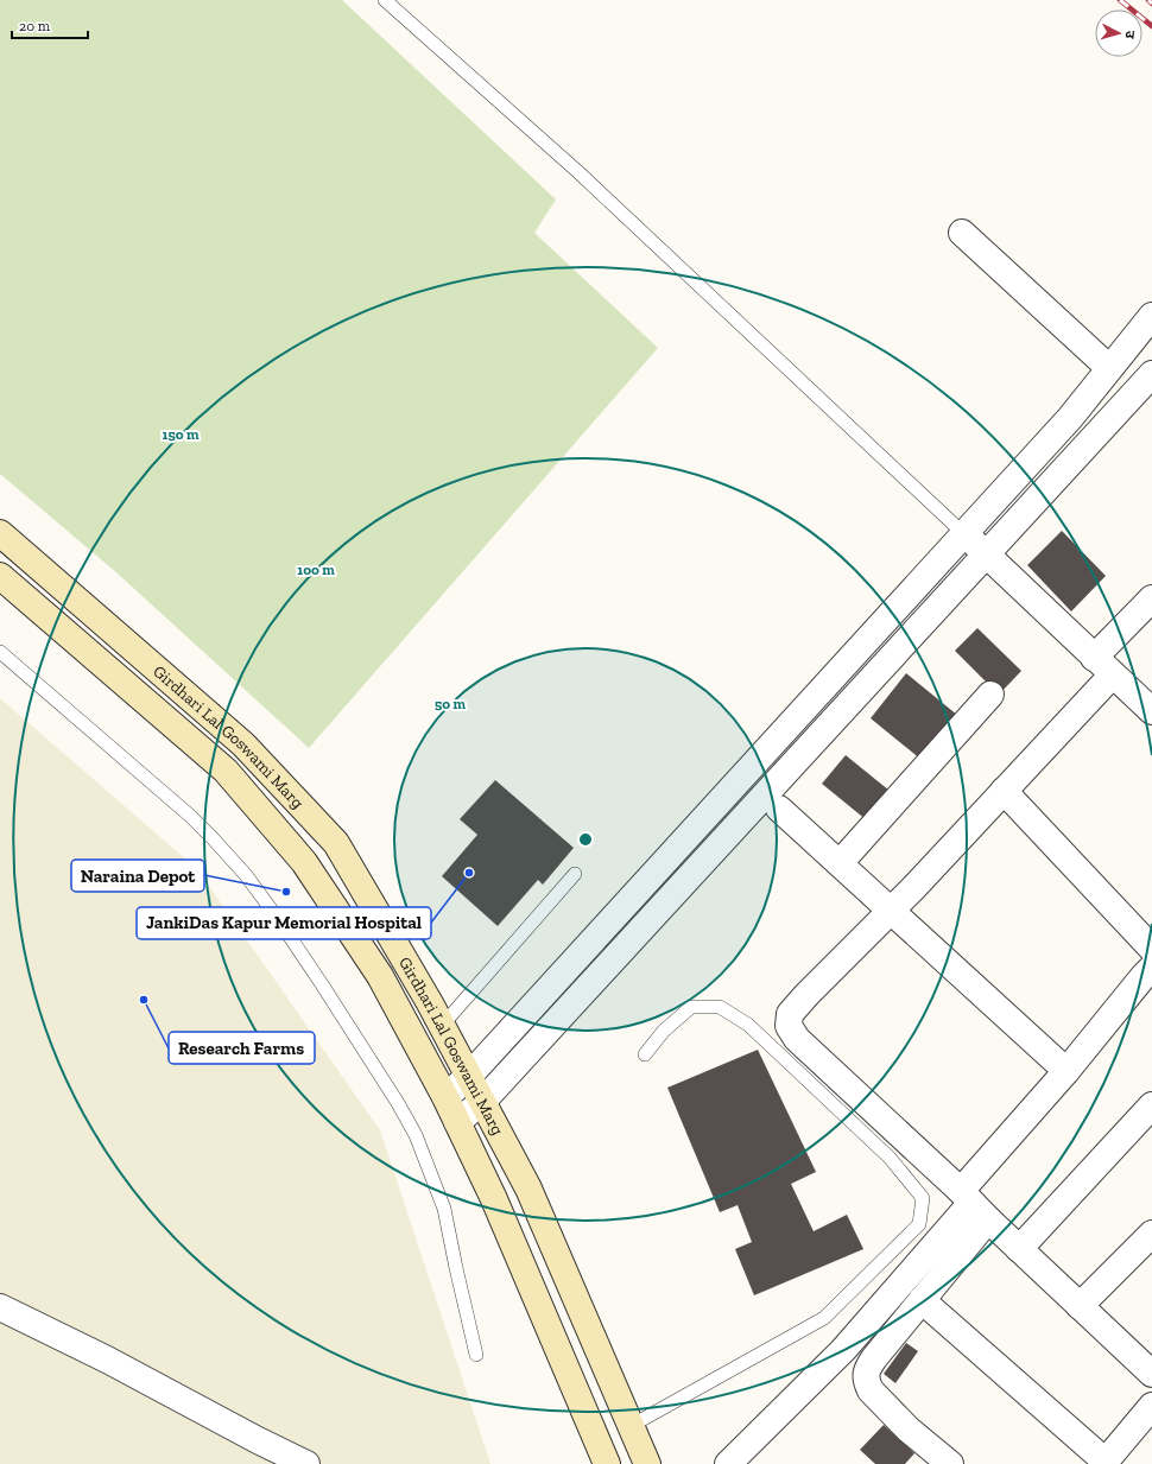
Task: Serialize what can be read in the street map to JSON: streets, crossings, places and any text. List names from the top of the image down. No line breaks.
{"streets":{"main road":["Girdhari Lal Goswami Marg"]},"places":["JankiDas Kapur Memorial Hospital","Naraina Depot","Research Farms"],"scale_bar":"20 m","north":"right","rings":["150 m","100 m","50 m"]}
